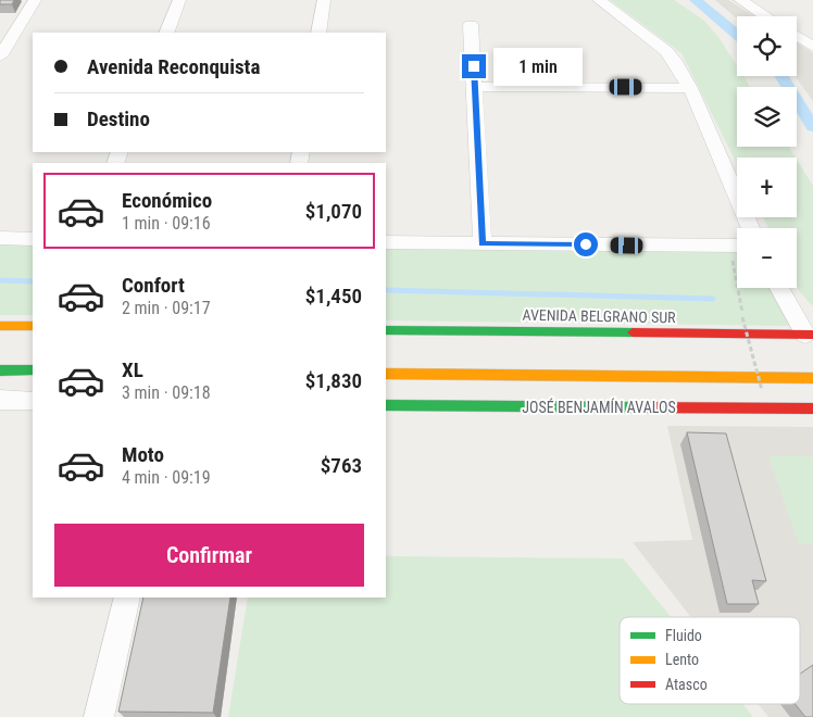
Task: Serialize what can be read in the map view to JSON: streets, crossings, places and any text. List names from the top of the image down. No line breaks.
{"streets":{"main road":["AVENIDA BELGRANO SUR","JOSÉ BENJAMÍN AVALOS"]},"legend":["Fluido","Lento","Atasco"],"page":{"map_buttons":["+","−"],"banner":["Avenida Reconquista","Destino"],"bubble":"1 min","list":[{"name":"Económico","note":"1 min · 09:16","value":"$1,070"},{"name":"Confort","note":"2 min · 09:17","value":"$1,450"},{"name":"XL","note":"3 min · 09:18","value":"$1,830"},{"name":"Moto","note":"4 min · 09:19","value":"$763"}],"buttons":"Confirmar"}}
